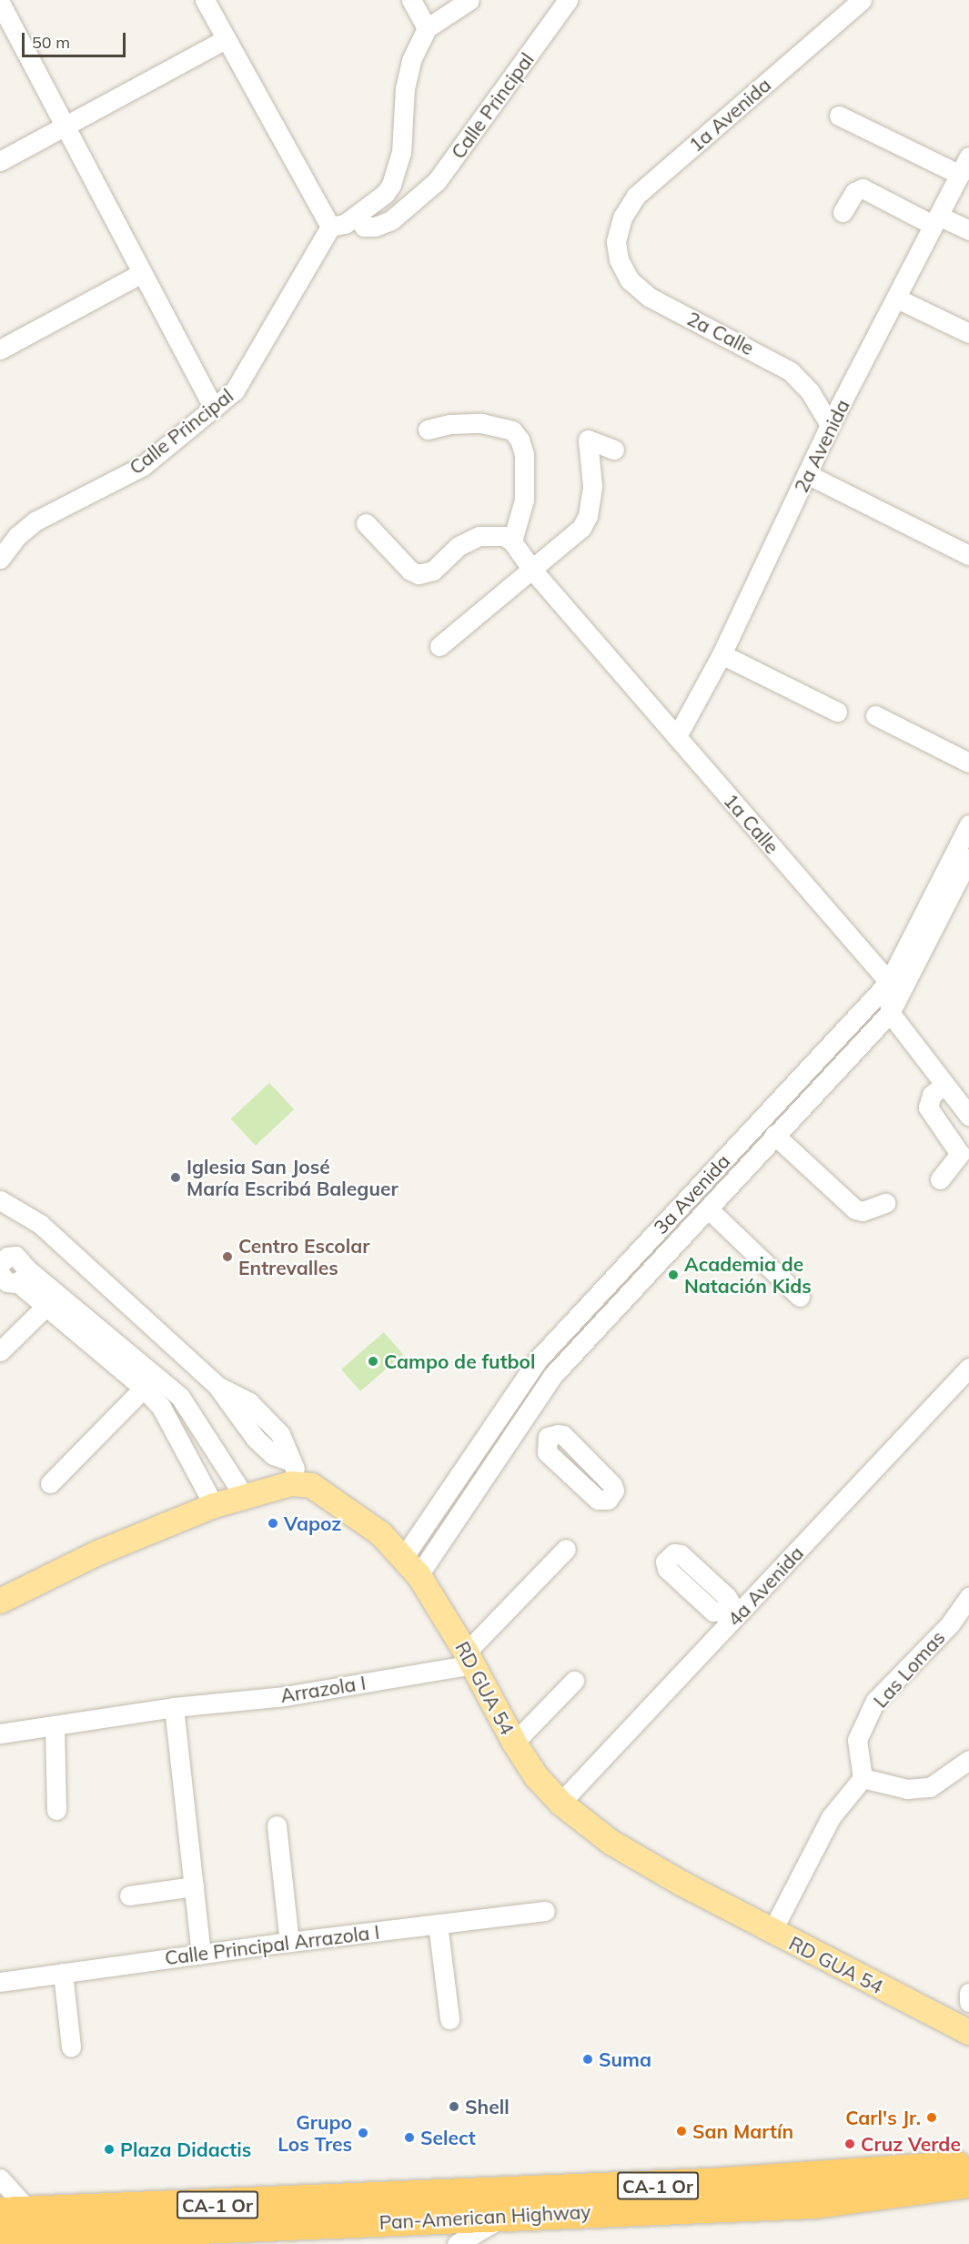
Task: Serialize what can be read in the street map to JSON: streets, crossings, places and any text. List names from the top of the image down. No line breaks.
{"streets":{"highway":["CA-1 Or","Pan-American Highway"],"main road":["RD GUA 54"],"street":["Calle Principal","1a Avenida","2a Calle","2a Avenida","1a Calle","3a Avenida","4a Avenida","Las Lomas","Arrazola I","Calle Principal Arrazola I"]},"crossings":[["1a Avenida","2a Calle"],["2a Calle","2a Avenida"],["2a Avenida","1a Calle"],["1a Calle","3a Avenida"],["3a Avenida","RD GUA 54"],["4a Avenida","RD GUA 54"],["RD GUA 54","Arrazola I"]],"places":["Iglesia San José María Escribá Baleguer","Centro Escolar Entrevalles","Academia de Natación Kids","Campo de futbol","Vapoz","Suma","Shell","Carl's Jr.","San Martín","Grupo Los Tres","Select","Cruz Verde","Plaza Didactis"],"scale_bar":"50 m"}
